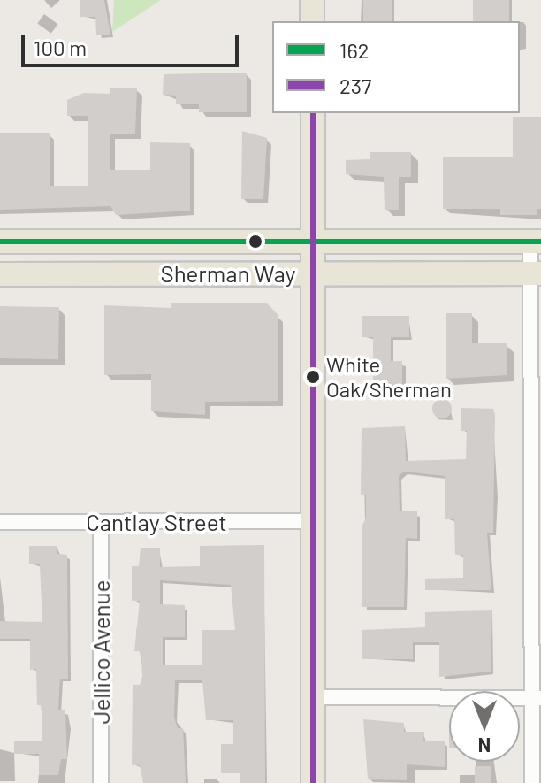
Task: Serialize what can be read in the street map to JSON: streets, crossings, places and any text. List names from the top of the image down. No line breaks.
{"streets":{"main road":["Sherman Way"],"street":["Cantlay Street","Jellico Avenue"]},"crossings":[["Cantlay Street","Jellico Avenue"]],"places":["White Oak/Sherman"],"lines":["transit line 237","transit line 162"],"legend":["162","237"],"scale_bar":"100 m","north":"bottom"}
